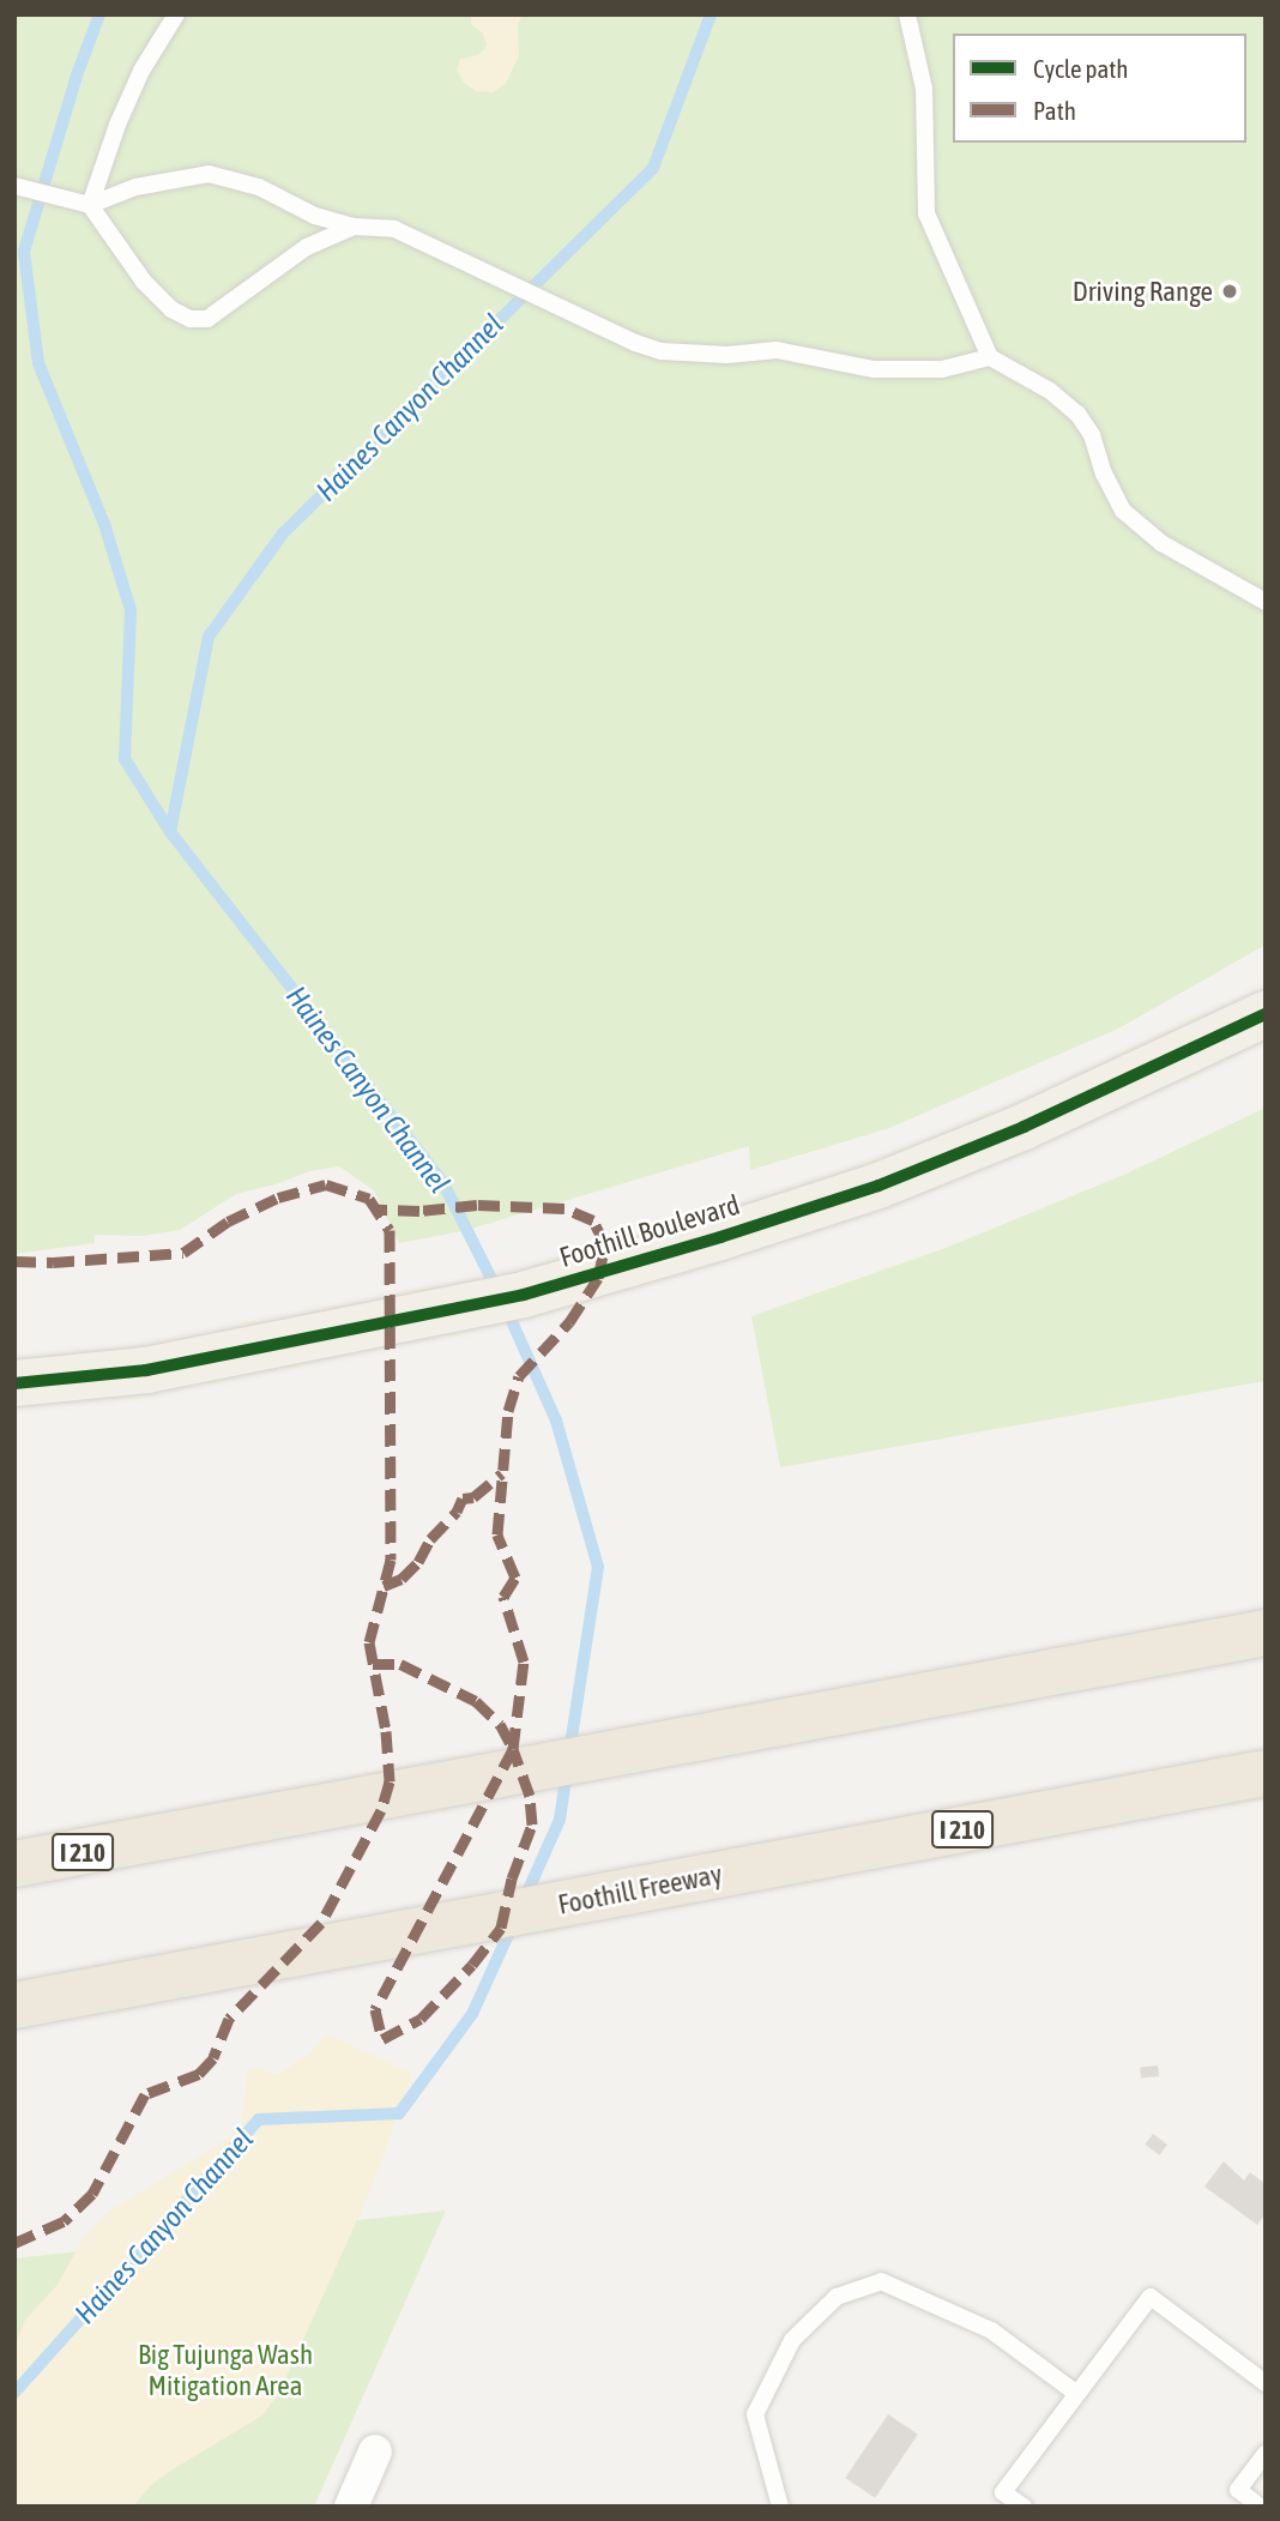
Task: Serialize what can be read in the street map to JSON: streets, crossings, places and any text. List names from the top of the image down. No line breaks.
{"streets":{"highway":["I 210","Foothill Freeway"],"main road":["Foothill Boulevard"]},"water":["Haines Canyon Channel"],"parks":["Big Tujunga Wash Mitigation Area"],"places":["Driving Range"],"legend":["Cycle path","Path"]}
